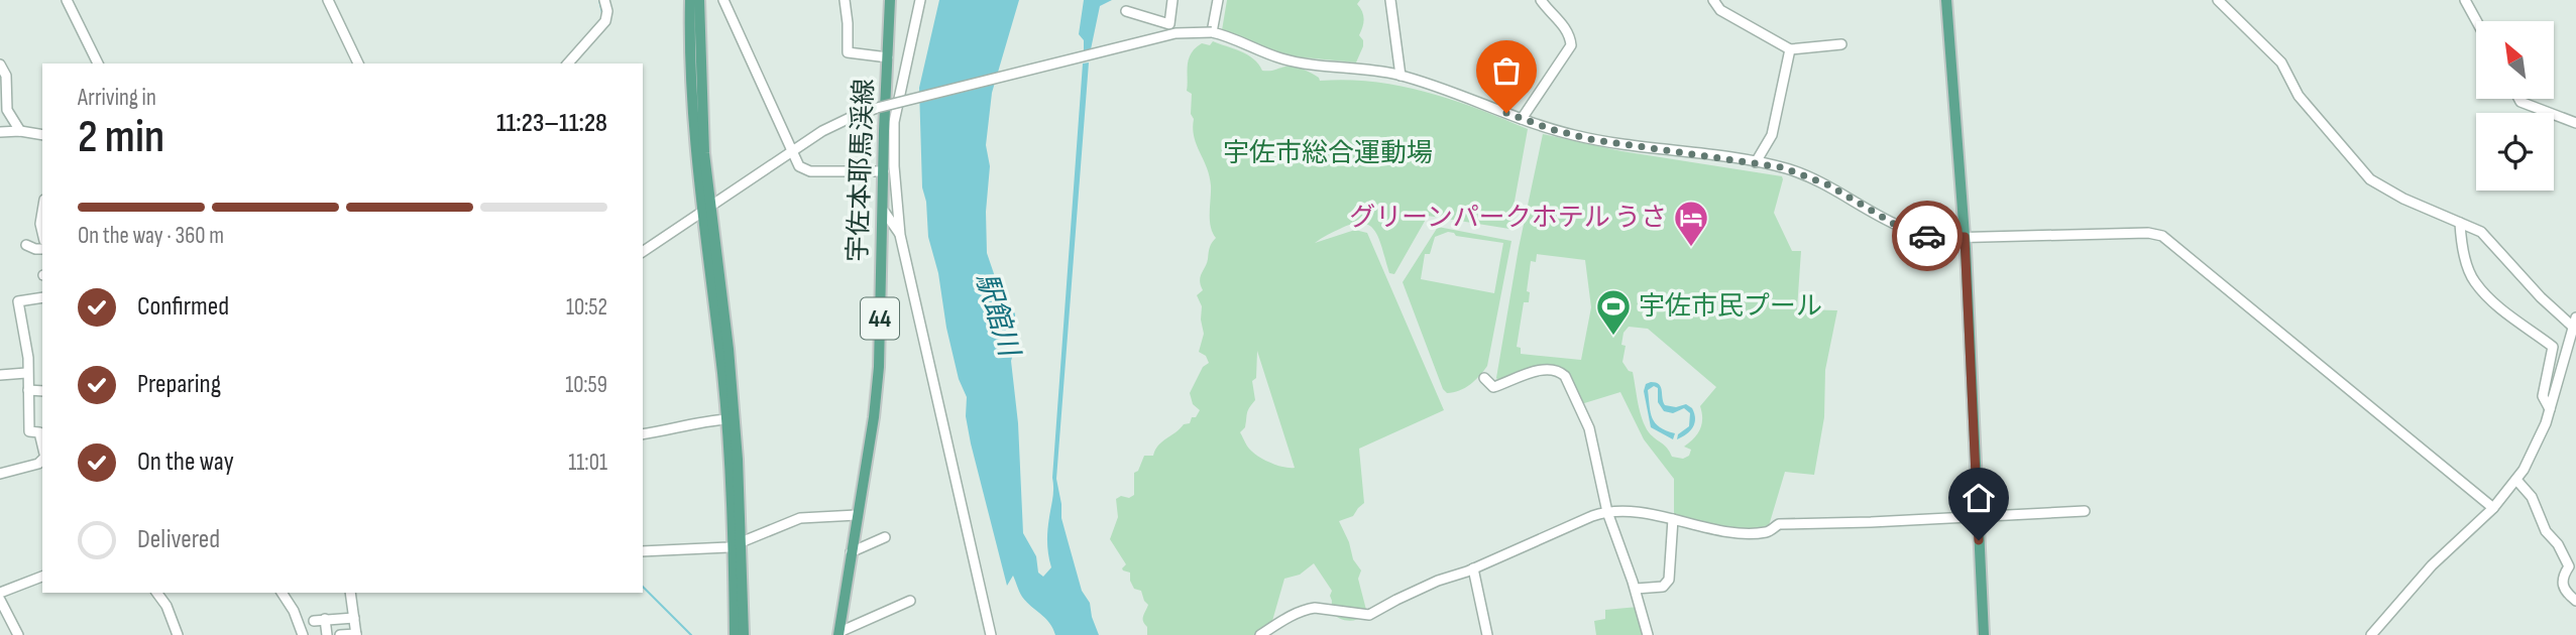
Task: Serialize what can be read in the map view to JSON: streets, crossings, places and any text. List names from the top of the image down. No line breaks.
{"streets":{"main road":["宇佐本耶馬渓線","44"]},"water":["駅館川"],"parks":["宇佐市総合運動場"],"places":{"hotel":["グリーンパークホテル うさ"],"sports":["宇佐市民プール"]},"north":"top left","page":{"heading":["2 min","Arriving in","11:23–11:28"],"bar":"On the way · 360 m","list":[["Confirmed","10:52"],["Preparing","10:59"],["On the way","11:01"],"Delivered"]}}
